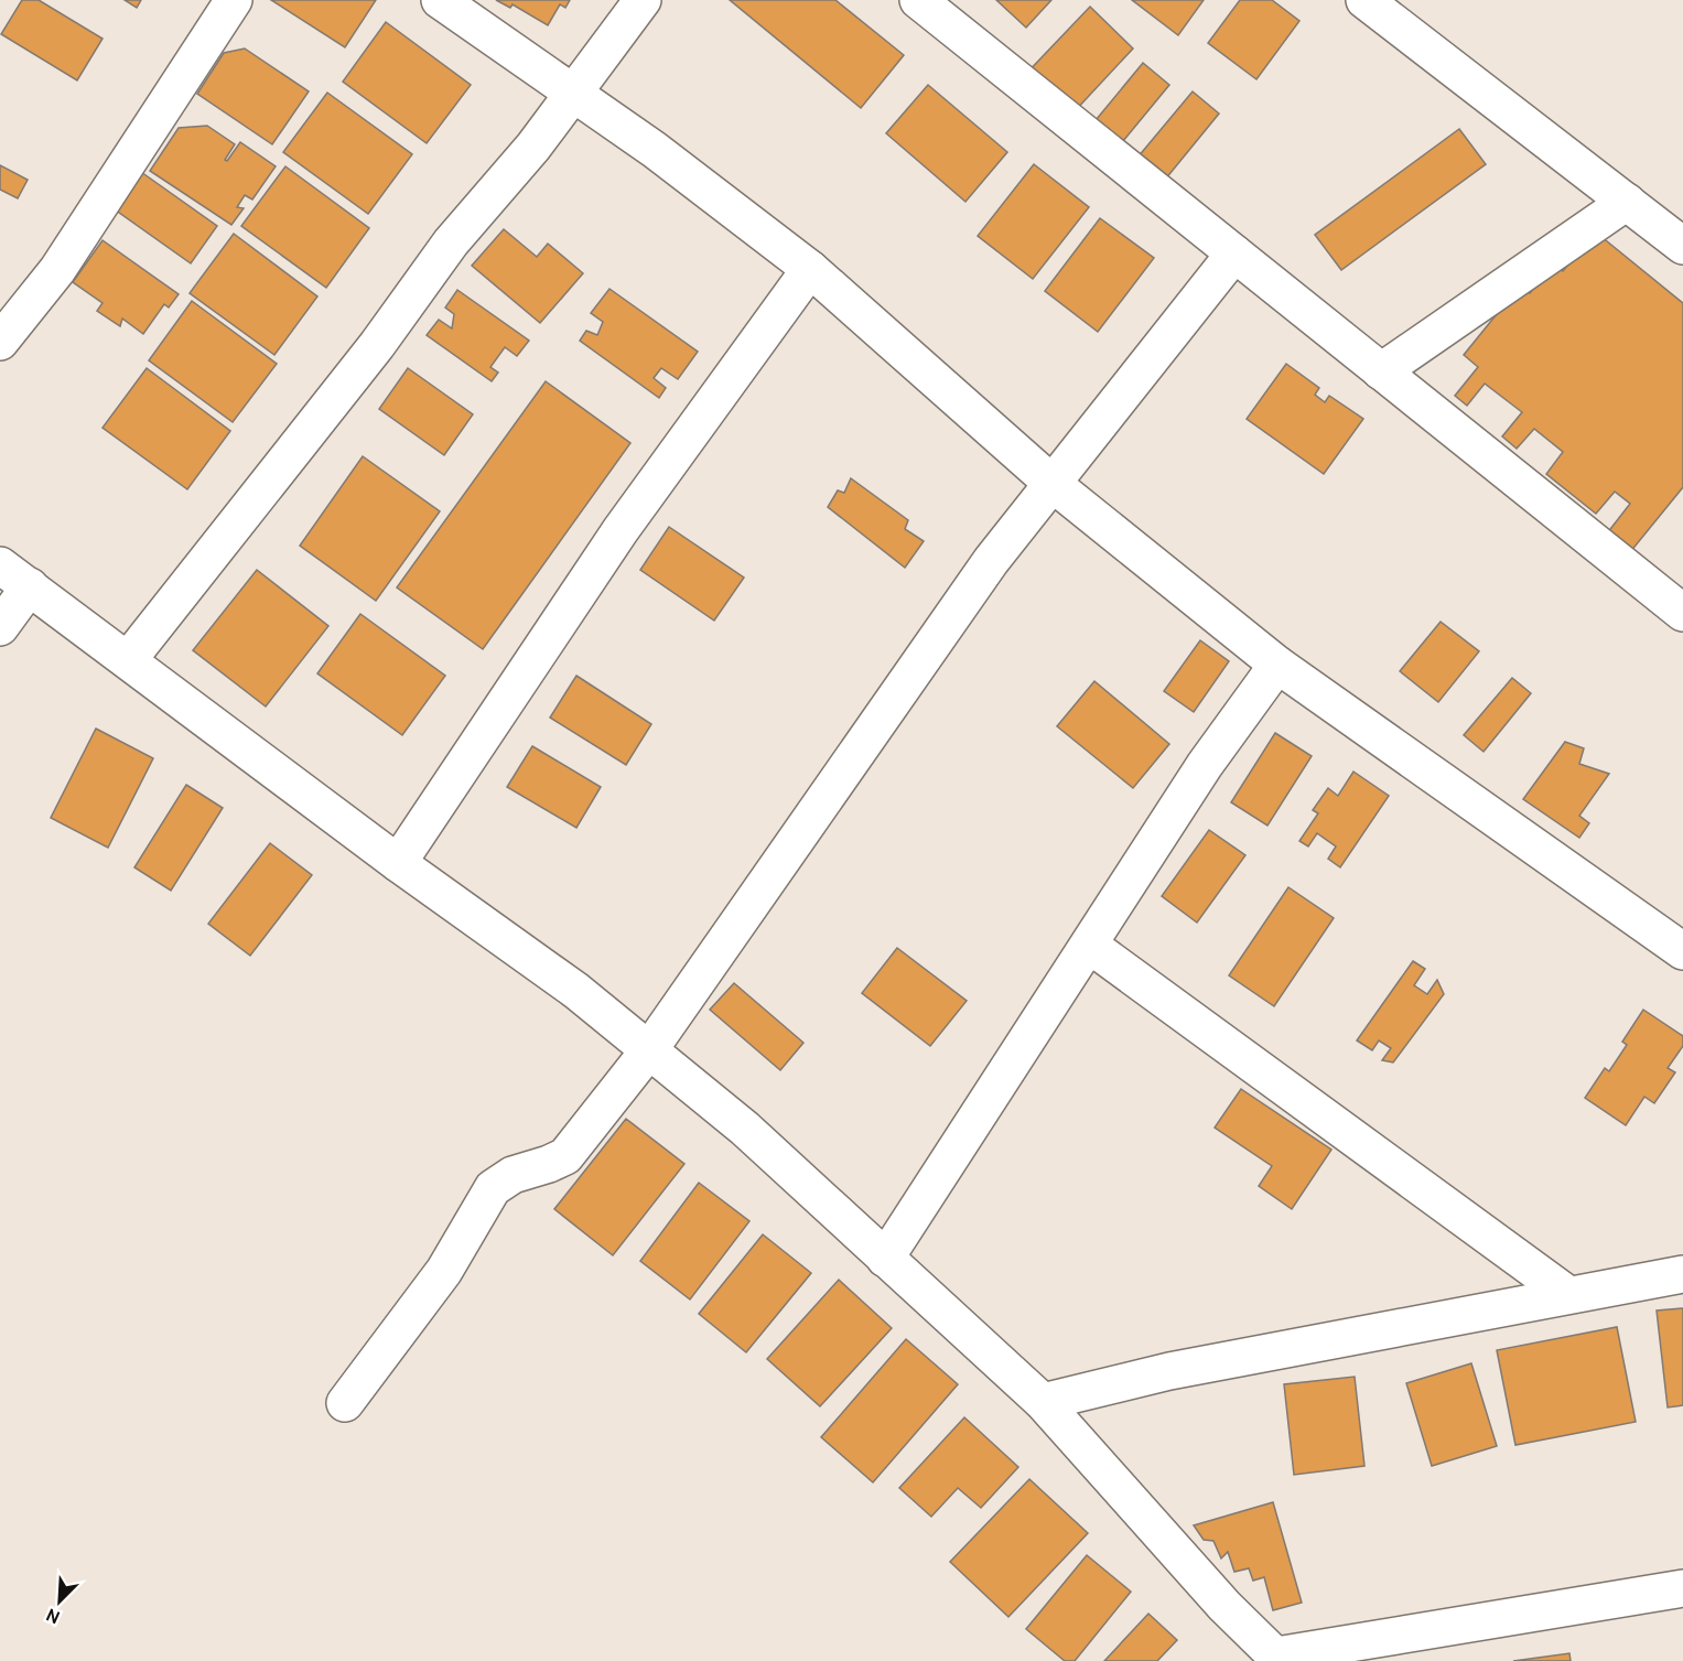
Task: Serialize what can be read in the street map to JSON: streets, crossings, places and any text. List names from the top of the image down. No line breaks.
{"north":"bottom left"}
